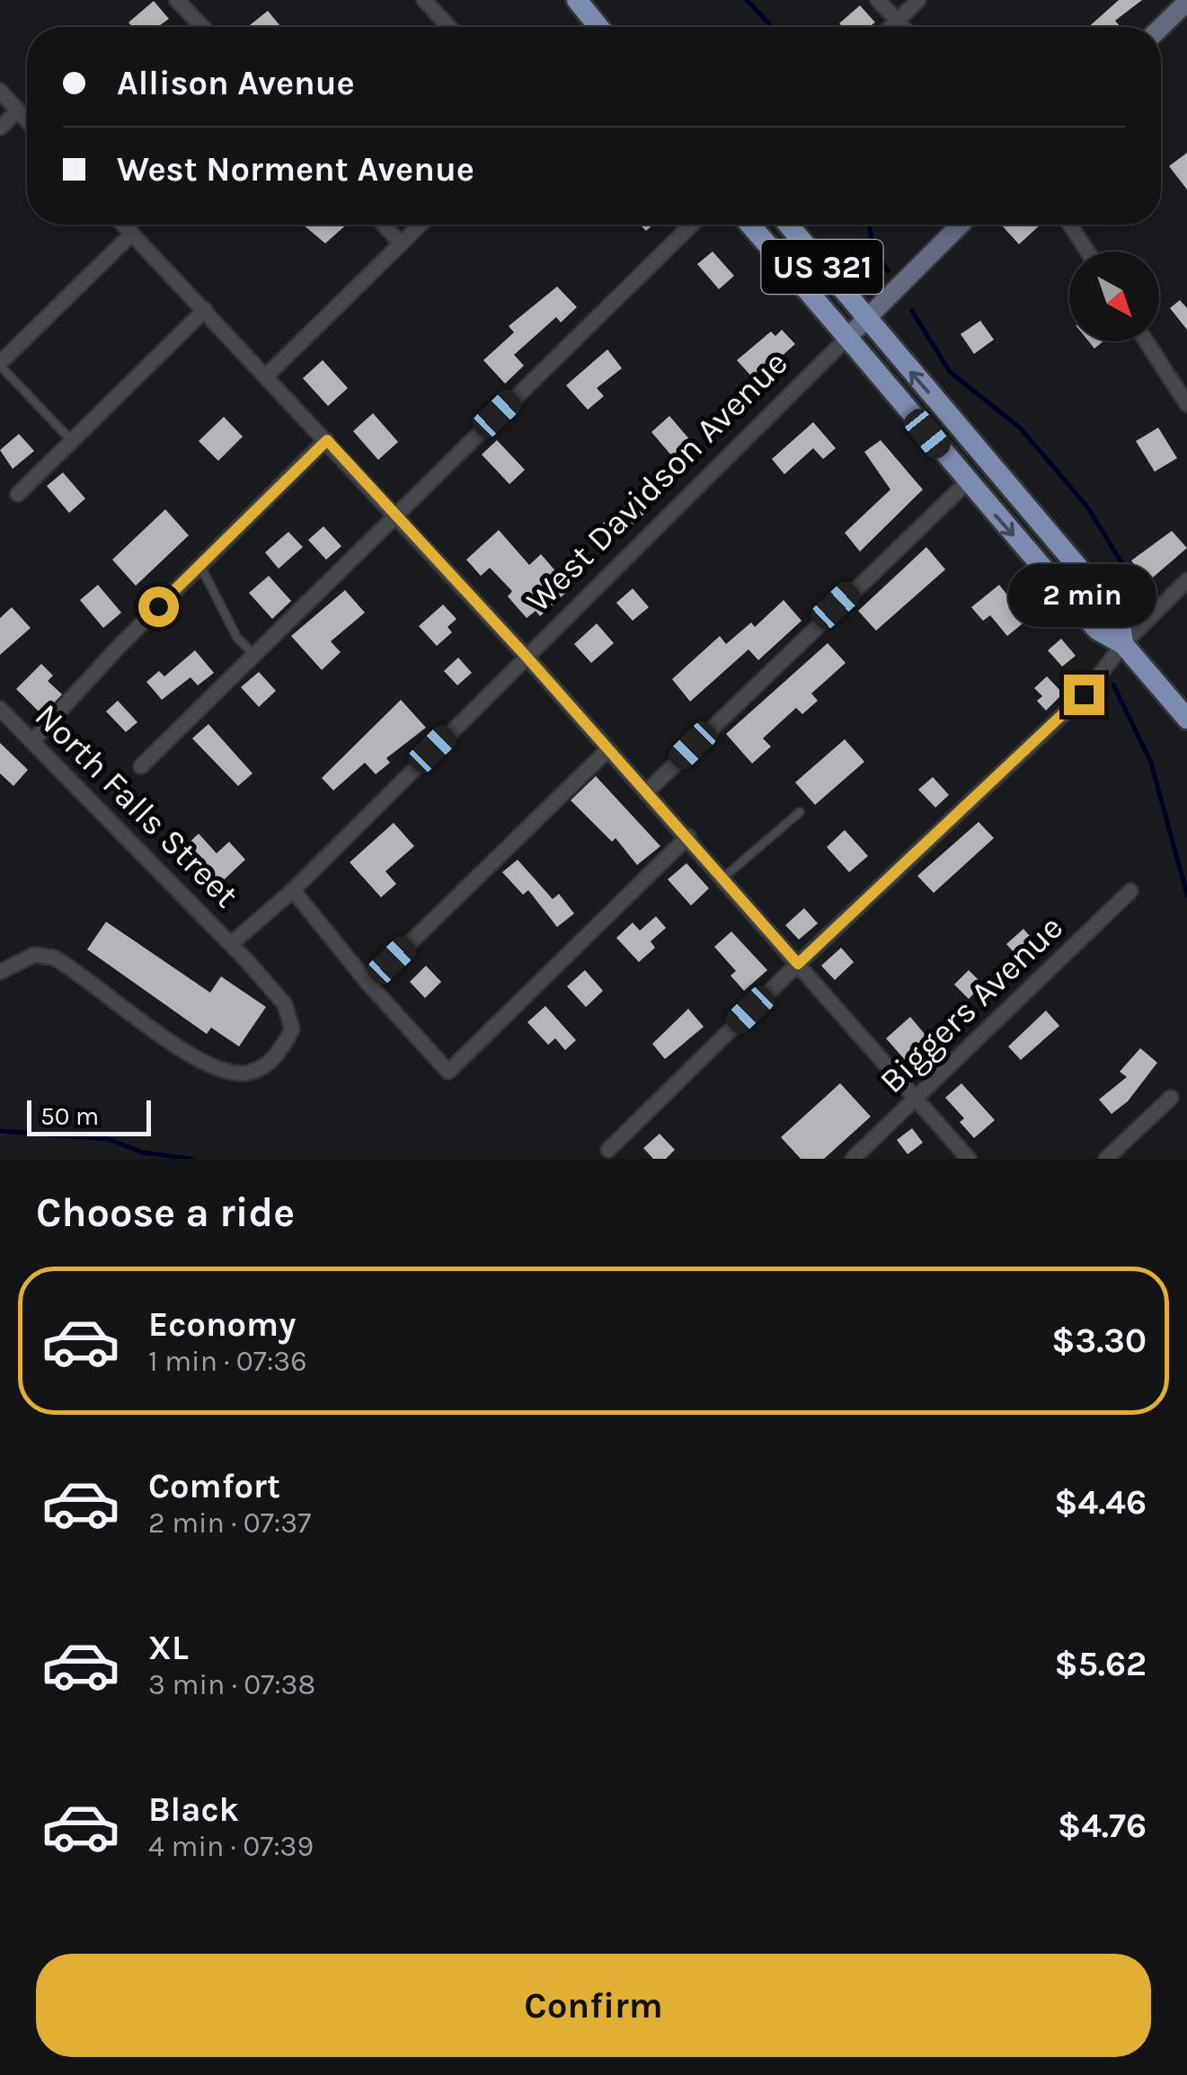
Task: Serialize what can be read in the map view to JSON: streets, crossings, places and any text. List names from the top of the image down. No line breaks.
{"streets":{"main road":["US 321"],"street":["West Davidson Avenue","North Falls Street","Biggers Avenue"]},"crossings":[["US 321","West Davidson Avenue"],["West Davidson Avenue","North Falls Street"]],"scale_bar":"50 m","north":"bottom right","page":{"banner":["Allison Avenue","West Norment Avenue"],"bubble":"2 min","scale":"50 m","heading":"Choose a ride","list":[{"name":"Economy","note":"1 min · 07:36","value":"$3.30"},{"name":"Comfort","note":"2 min · 07:37","value":"$4.46"},{"name":"XL","note":"3 min · 07:38","value":"$5.62"},{"name":"Black","note":"4 min · 07:39","value":"$4.76"}],"buttons":"Confirm"}}
